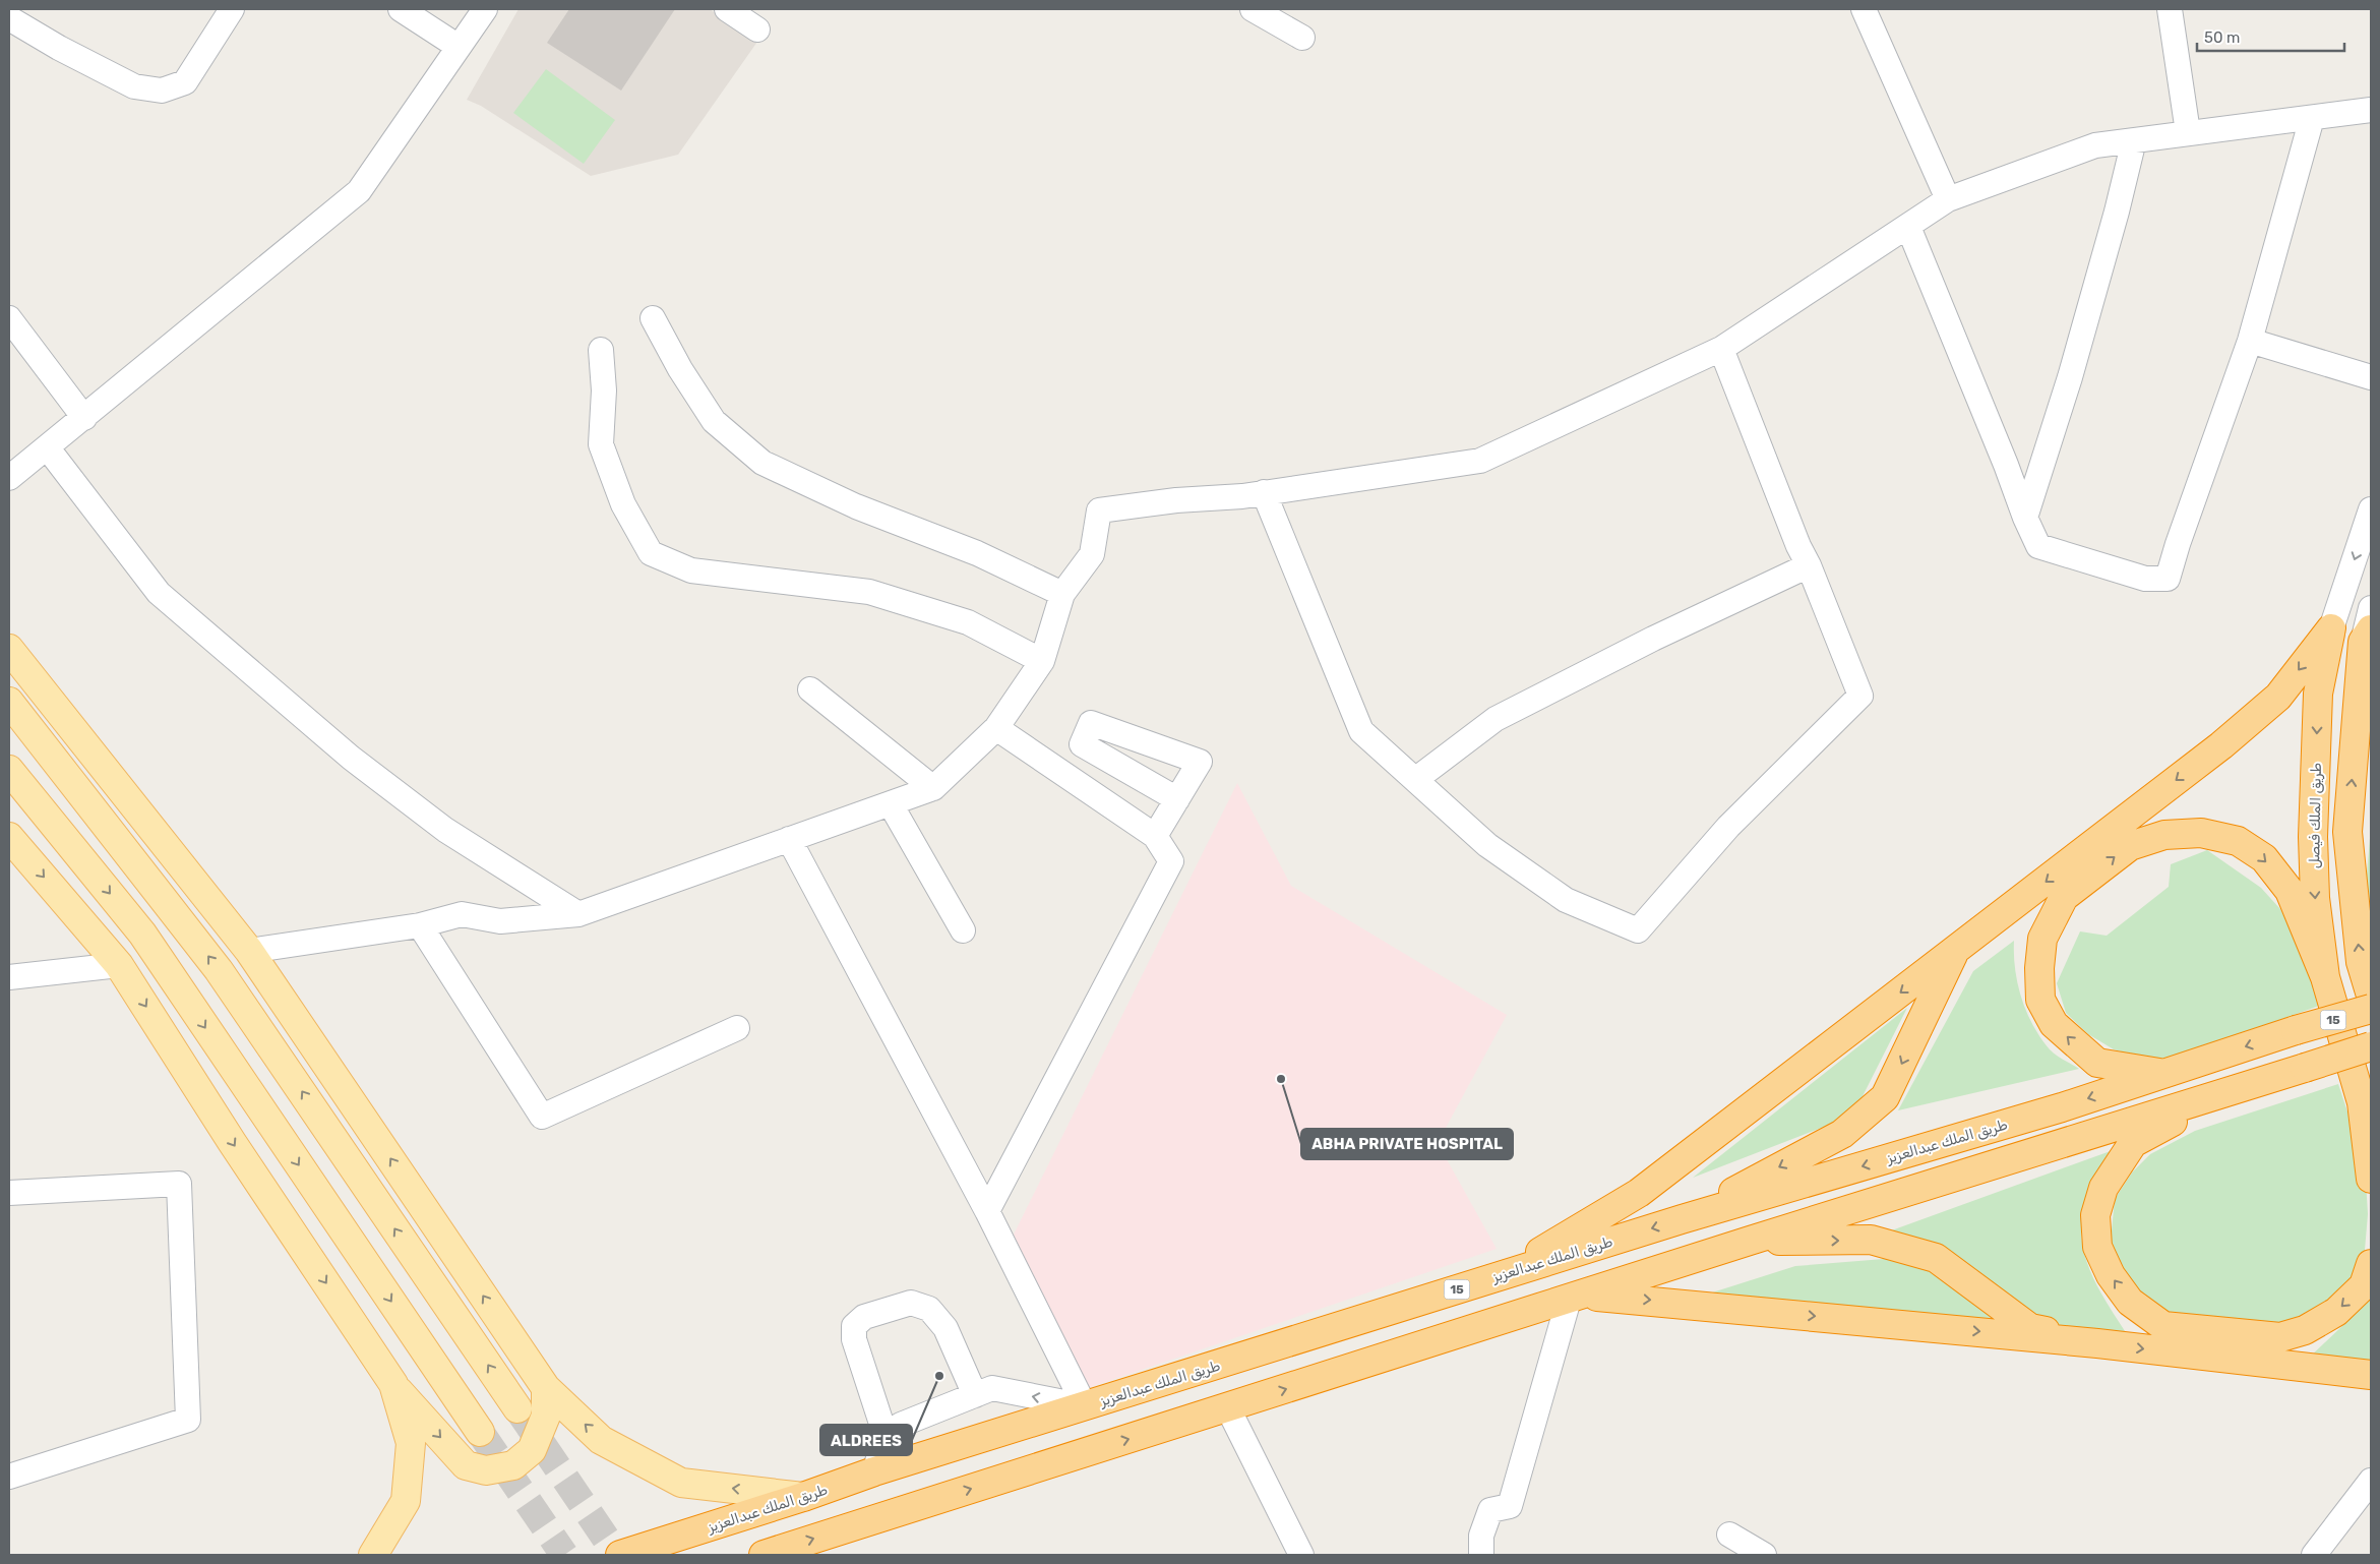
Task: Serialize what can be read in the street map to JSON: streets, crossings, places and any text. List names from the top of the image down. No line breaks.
{"streets":{"highway":["طريق الملك فيصل","15","طريق الملك عبدالعزيز"]},"one_way":["طريق الملك فيصل"],"places":["ABHA PRIVATE HOSPITAL","ALDREES"],"scale_bar":"50 m"}
